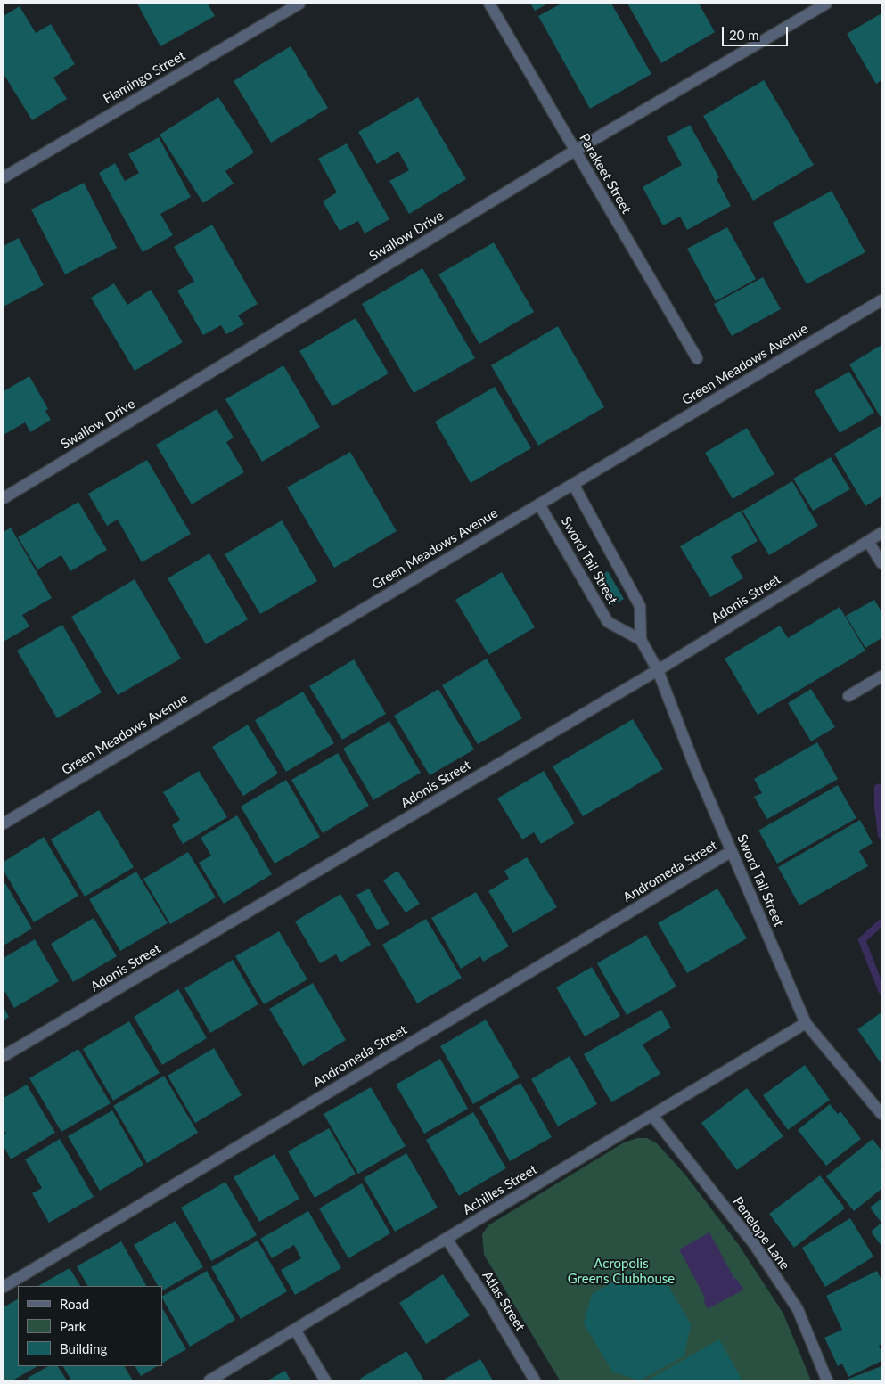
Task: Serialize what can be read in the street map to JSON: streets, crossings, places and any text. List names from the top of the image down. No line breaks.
{"streets":{"street":["Flamingo Street","Parakeet Street","Swallow Drive","Green Meadows Avenue","Sword Tail Street","Adonis Street","Andromeda Street","Achilles Street","Penelope Lane","Atlas Street"]},"crossings":[["Parakeet Street","Swallow Drive"],["Green Meadows Avenue","Sword Tail Street"],["Sword Tail Street","Adonis Street"],["Sword Tail Street","Andromeda Street"],["Sword Tail Street","Achilles Street"],["Achilles Street","Penelope Lane"],["Achilles Street","Atlas Street"]],"parks":["Acropolis Greens Clubhouse"],"legend":["Road","Park","Building"],"scale_bar":"20 m"}
